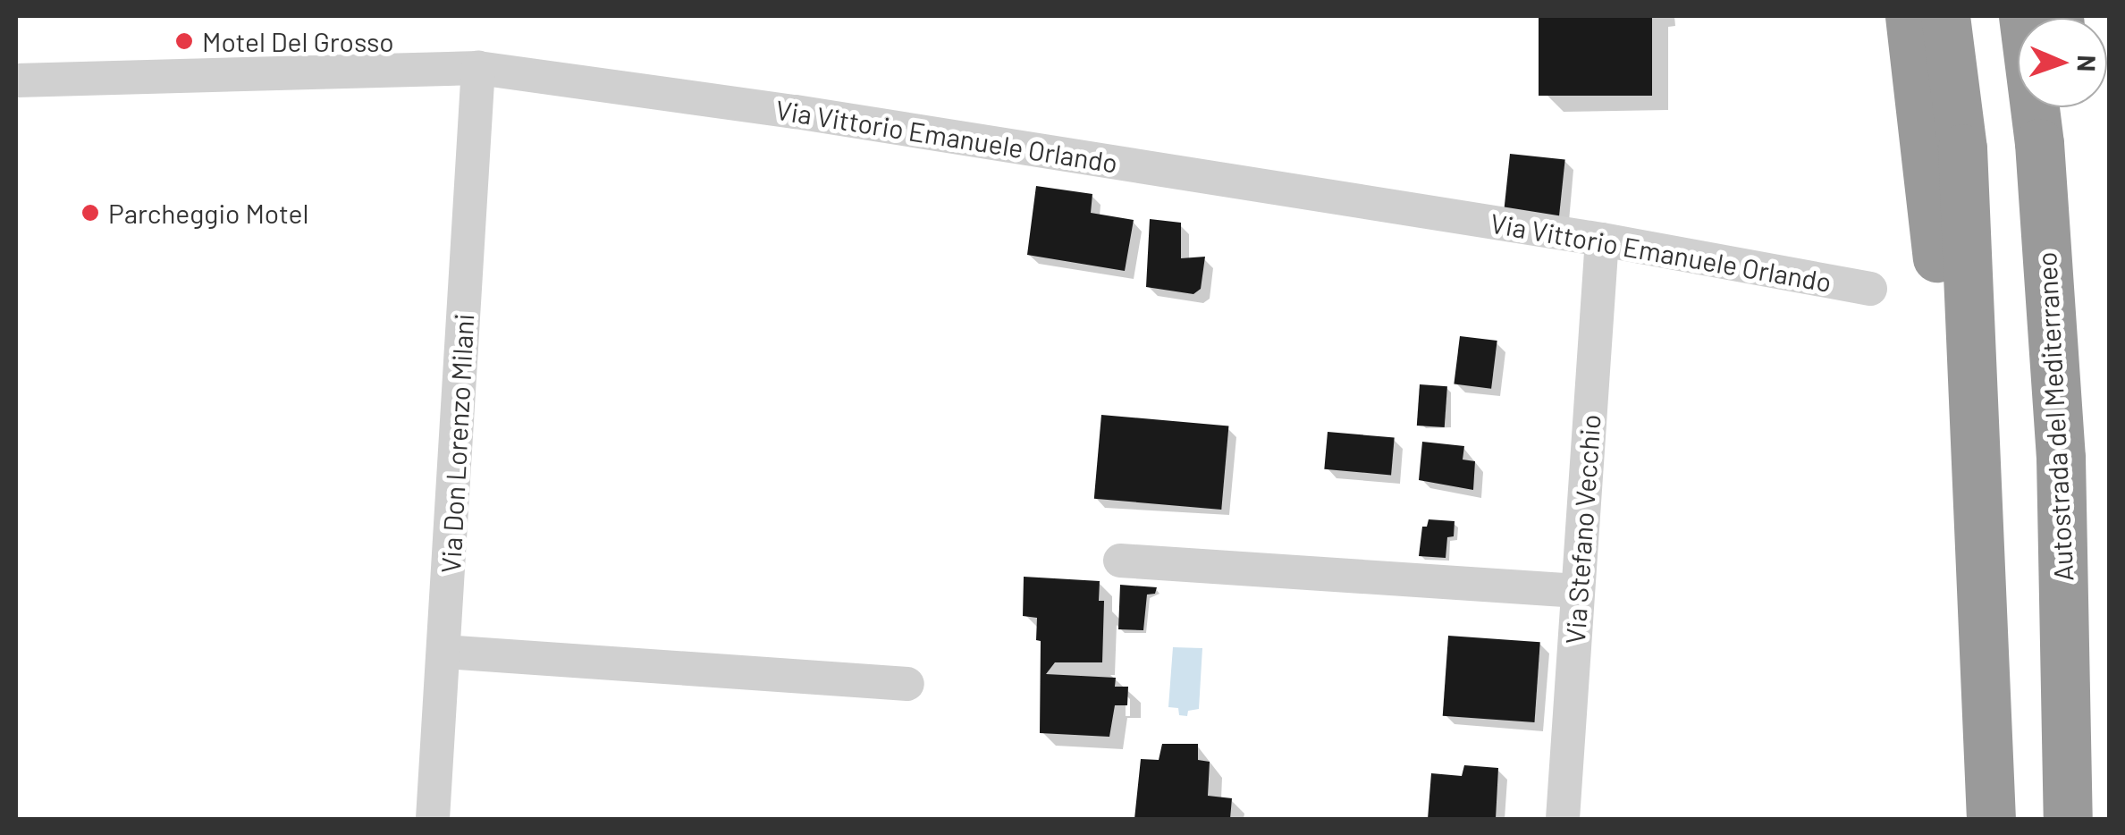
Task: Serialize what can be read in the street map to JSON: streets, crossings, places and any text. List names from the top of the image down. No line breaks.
{"streets":{"highway":["Autostrada del Mediterraneo"],"street":["Via Vittorio Emanuele Orlando","Via Don Lorenzo Milani","Via Stefano Vecchio"]},"crossings":[["Via Vittorio Emanuele Orlando","Via Don Lorenzo Milani"],["Via Vittorio Emanuele Orlando","Via Stefano Vecchio"]],"places":["Motel Del Grosso","Parcheggio Motel"],"north":"right"}
